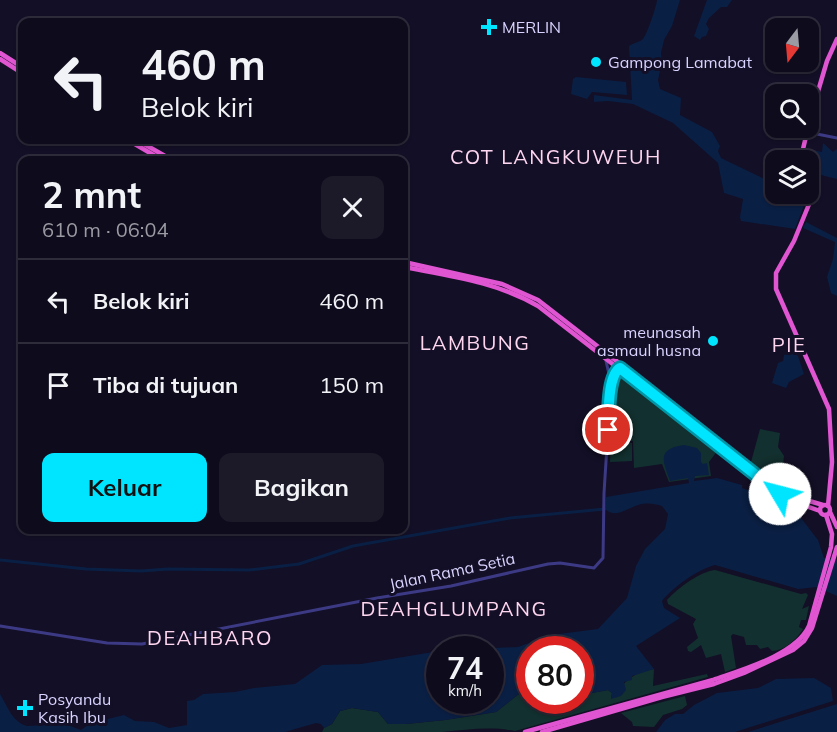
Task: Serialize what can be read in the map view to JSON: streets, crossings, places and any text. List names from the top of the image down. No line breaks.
{"streets":{"street":["Jalan Rama Setia"]},"districts":["COT LANGKUWEUH","LAMBUNG","PIE","DEAHGLUMPANG","DEAHBARO"],"places":{"health":["MERLIN","Posyandu Kasih Ibu"],"other":["Gampong Lamabat","meunasah asmaul husna"]},"north":"bottom","page":{"turn":["460 m","Belok kiri"],"heading":["2 mnt","610 m · 06:04"],"list":[{"name":"Belok kiri","value":"460 m"},{"name":"Tiba di tujuan","value":"150 m"}],"buttons":["Keluar","Bagikan"],"speed":"74 km/h","limit":"80"}}
